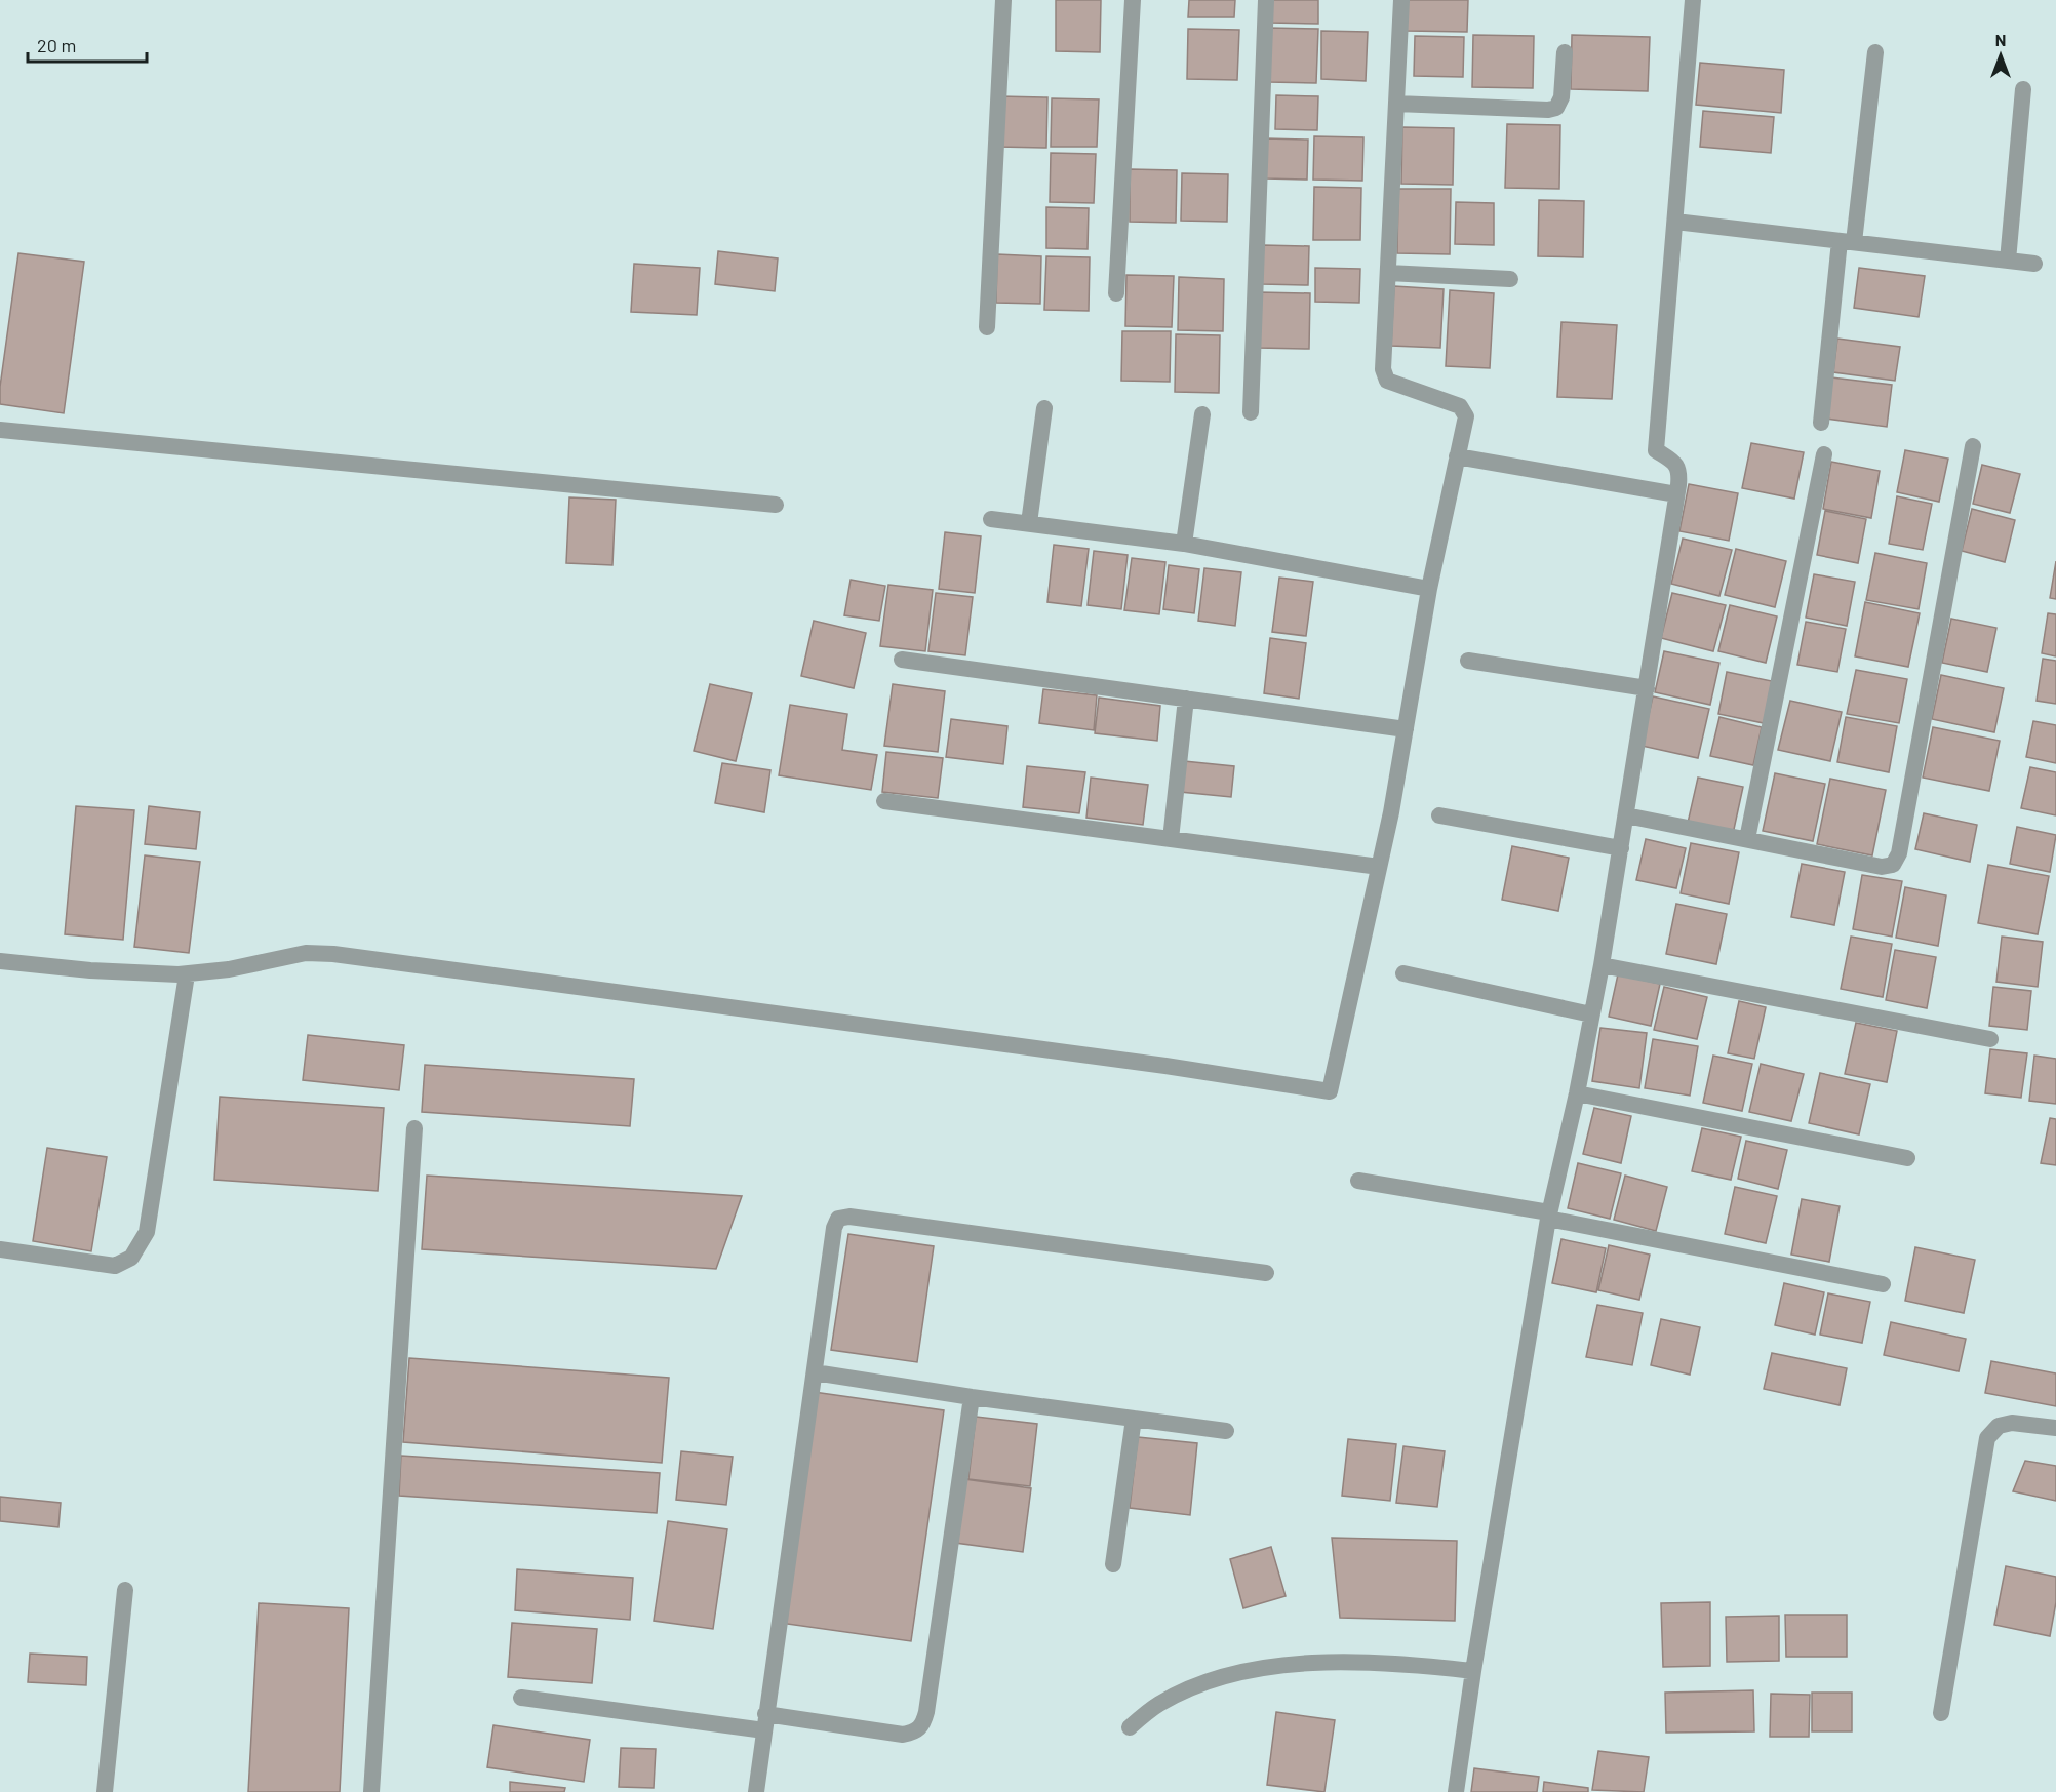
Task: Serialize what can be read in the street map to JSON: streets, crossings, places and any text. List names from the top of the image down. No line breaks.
{"scale_bar":"20 m","north":"top"}
